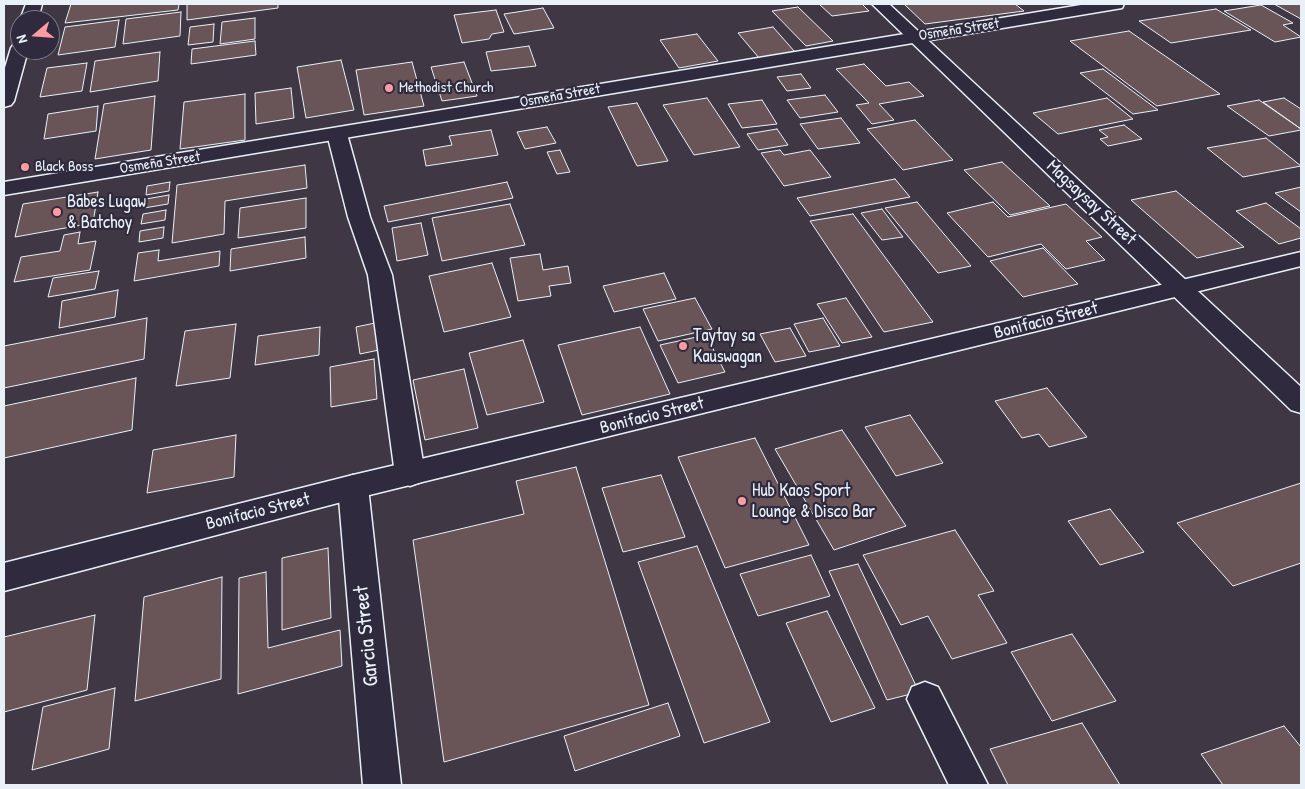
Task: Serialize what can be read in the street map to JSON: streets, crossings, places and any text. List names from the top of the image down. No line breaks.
{"streets":{"street":["Osmeña Street","Magsaysay Street","Bonifacio Street","Garcia Street"]},"crossings":[["Osmeña Street","Magsaysay Street"],["Magsaysay Street","Bonifacio Street"],["Bonifacio Street","Garcia Street"]],"places":["Methodist Church","Black Boss","Babes Lugaw & Batchoy","Taytay sa Kauswagan","Hub Kaos Sport Lounge & Disco Bar"],"north":"left"}
